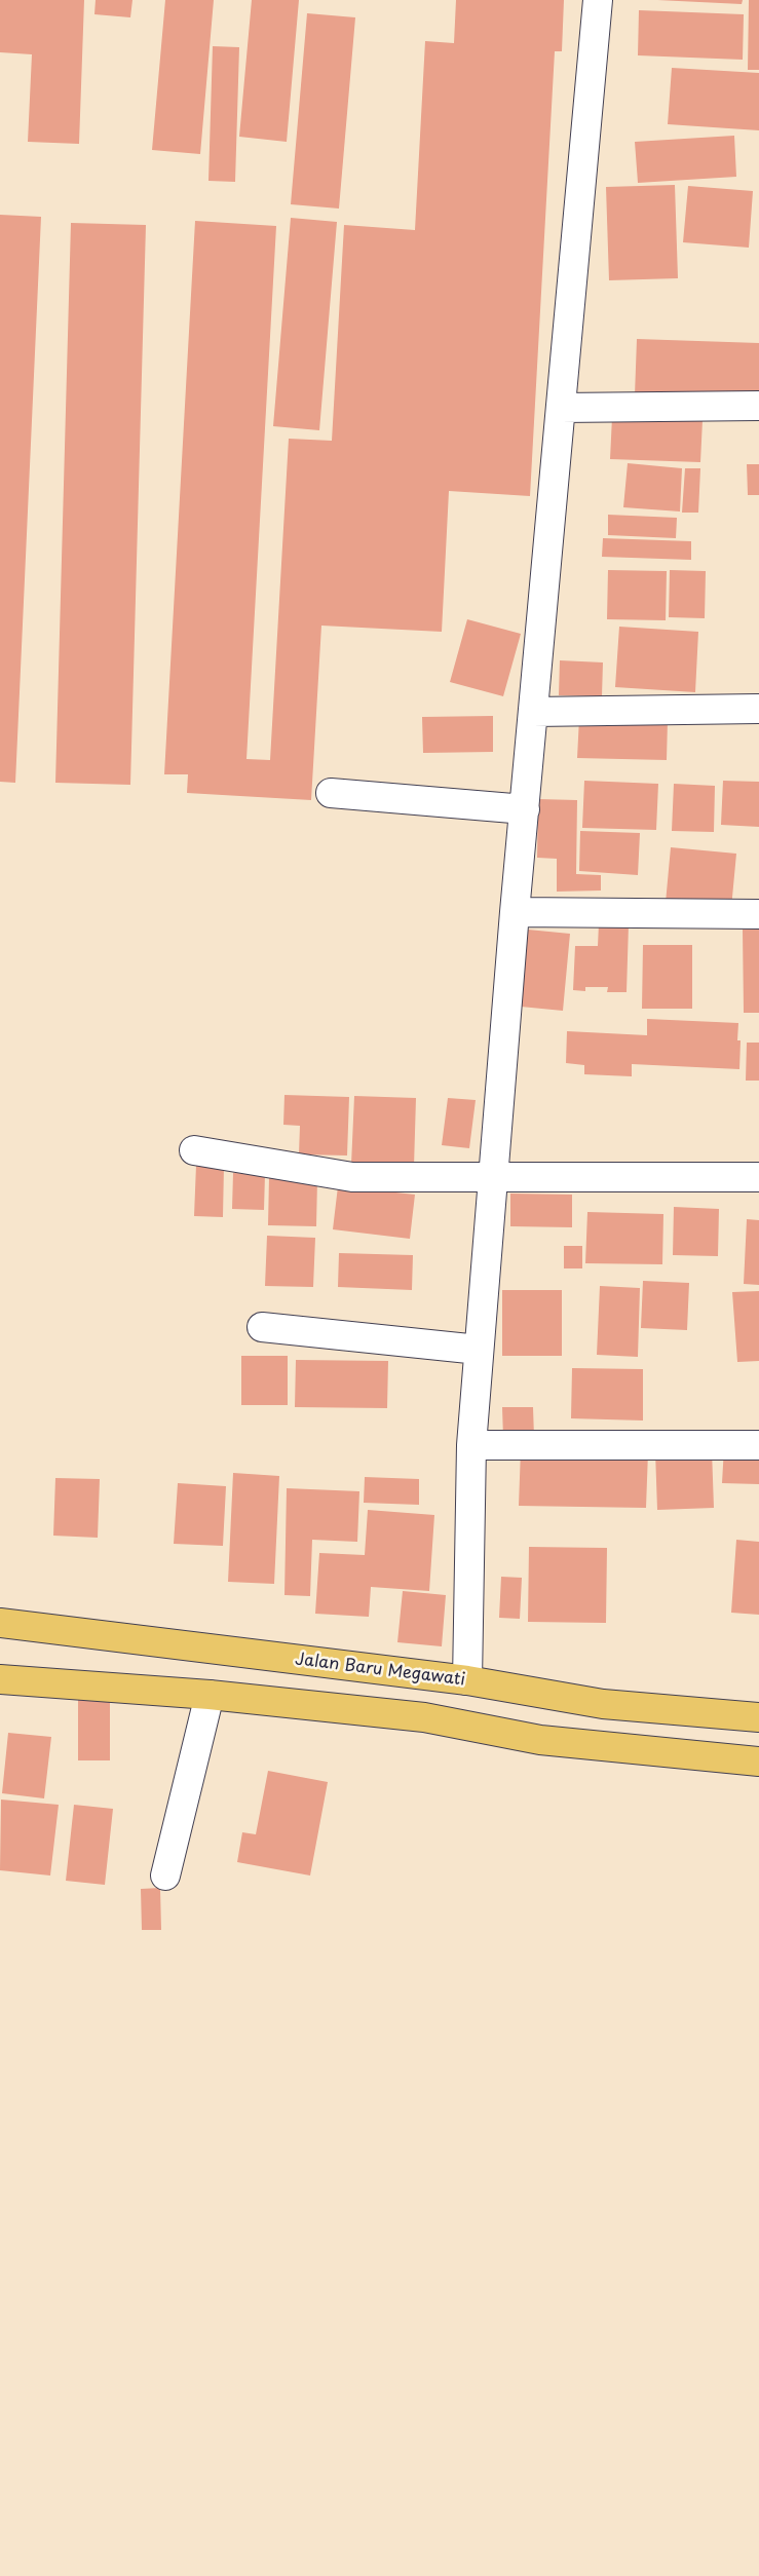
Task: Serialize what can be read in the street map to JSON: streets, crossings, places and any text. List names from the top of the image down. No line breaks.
{"streets":{"highway":["Jalan Baru Megawati"]}}
